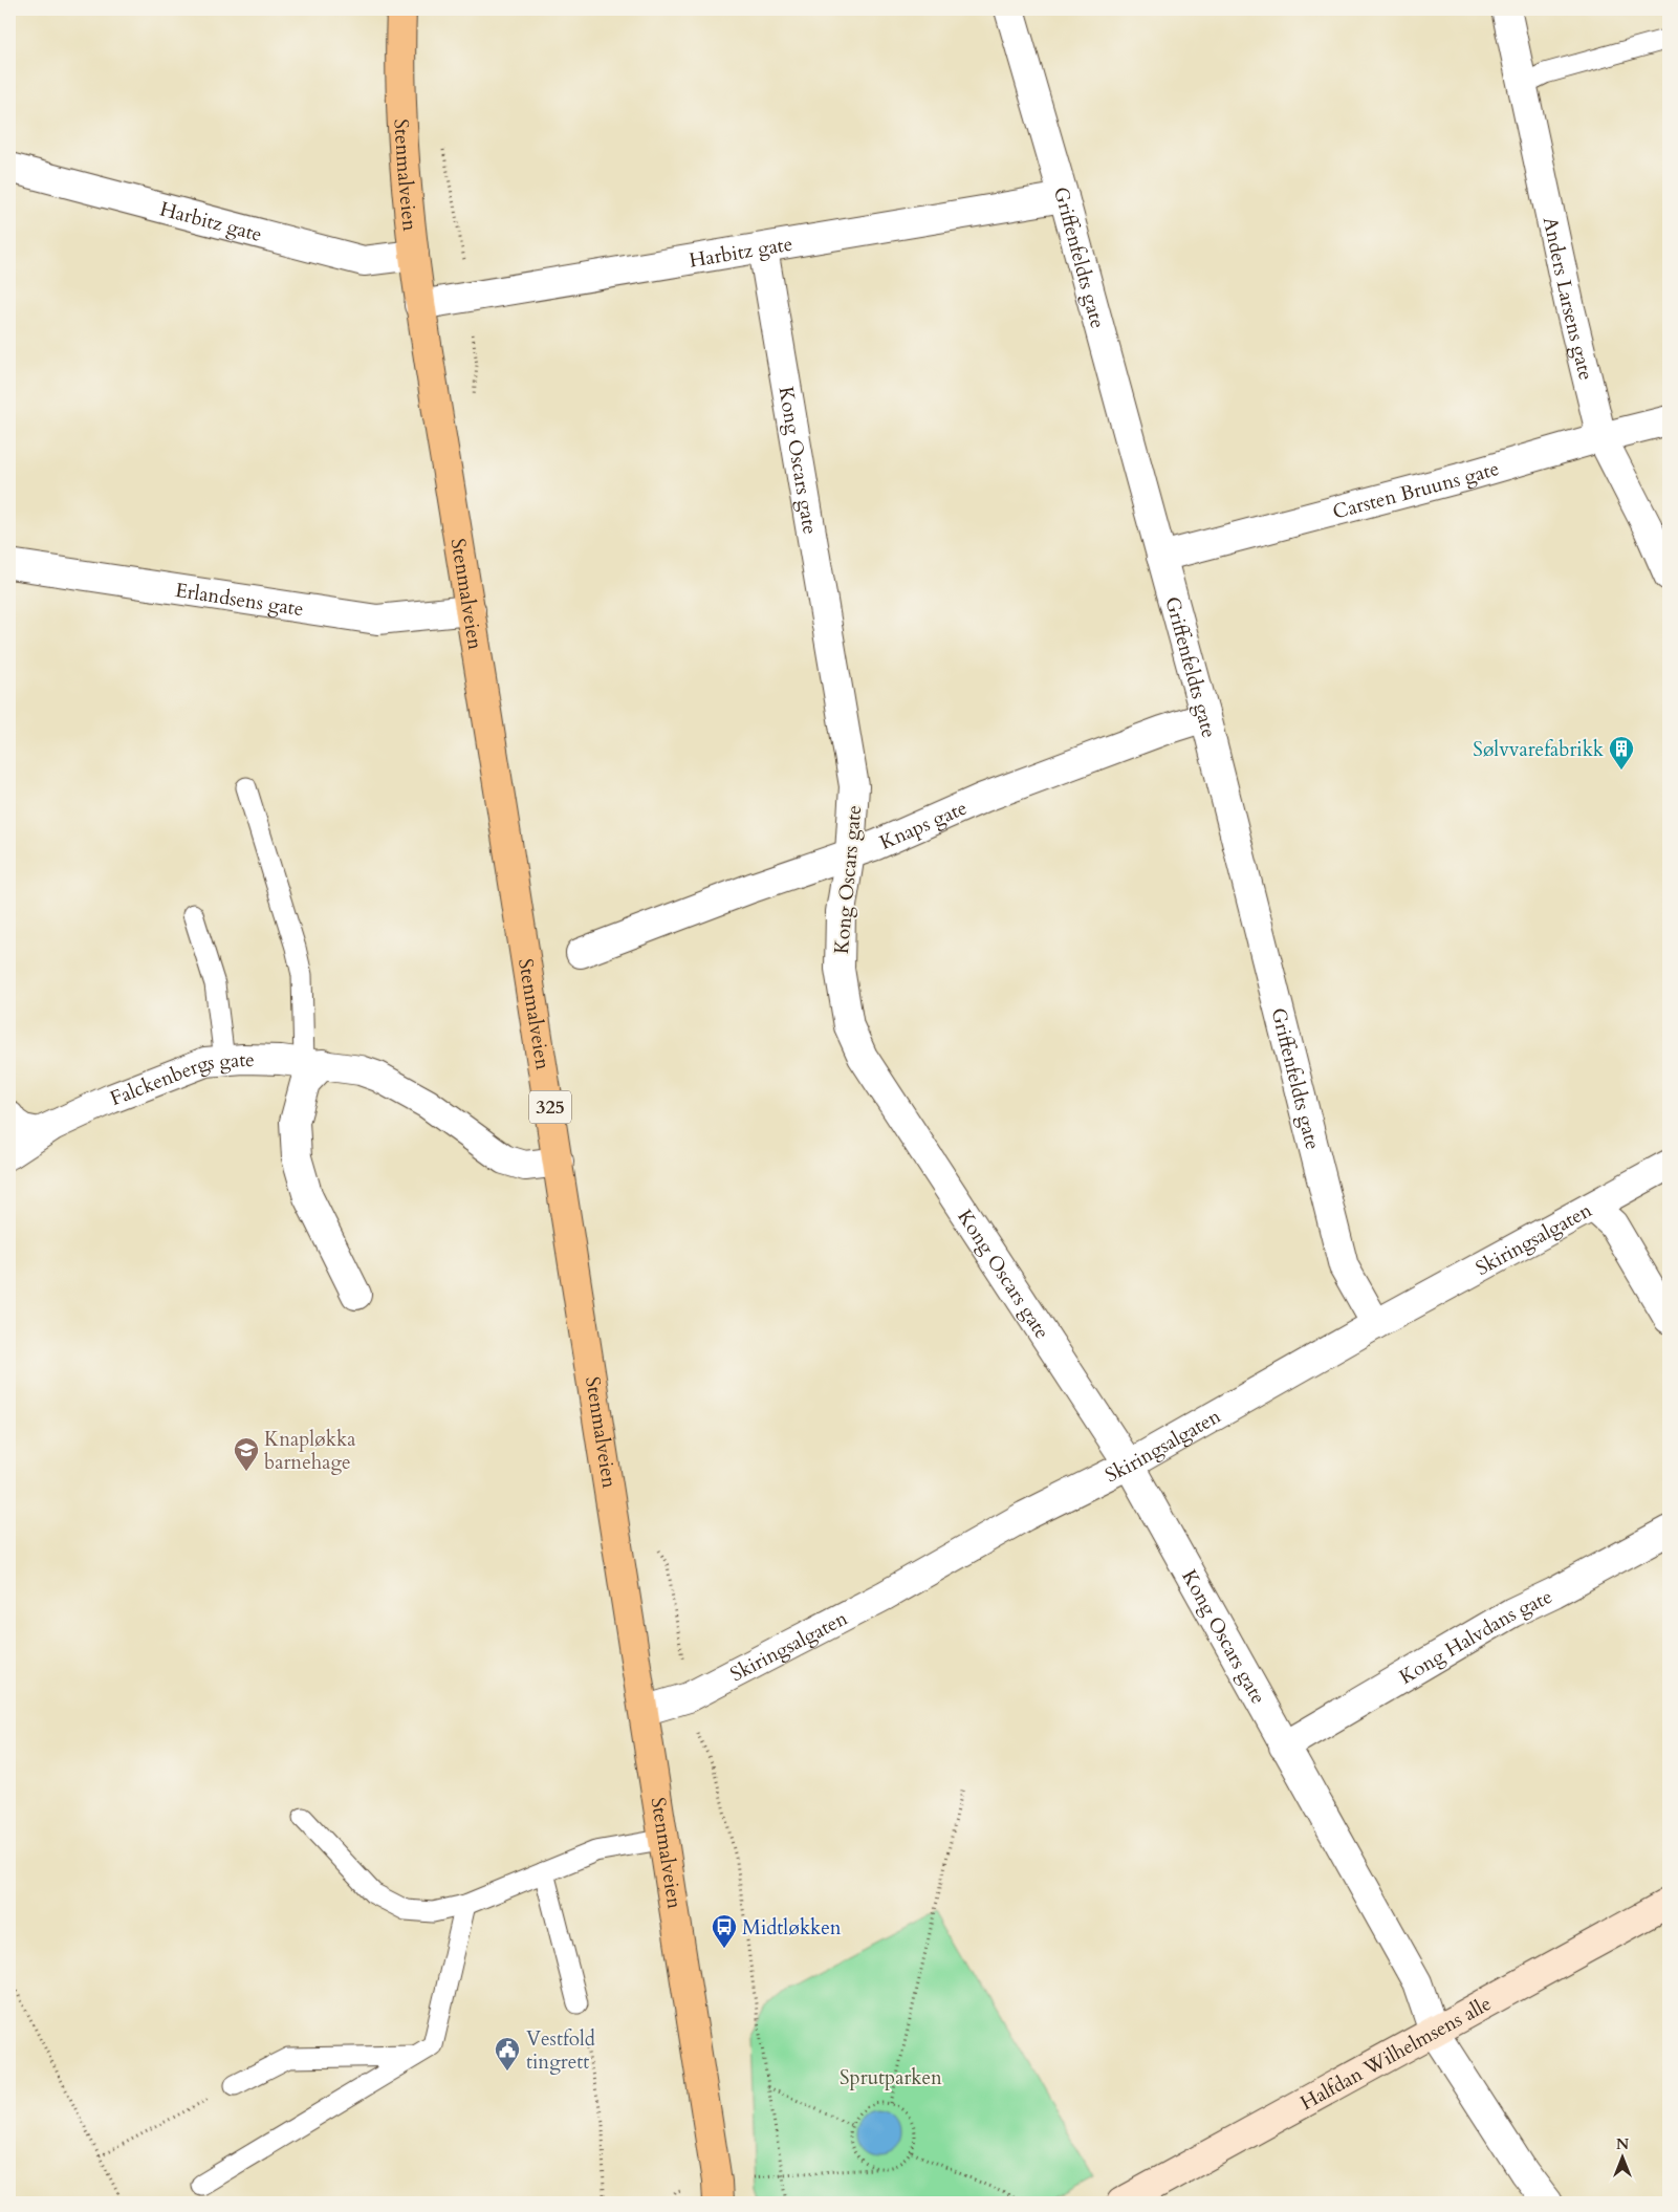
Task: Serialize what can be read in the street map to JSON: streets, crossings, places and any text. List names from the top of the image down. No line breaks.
{"streets":{"main road":["Stenmalveien","325","Halfdan Wilhelmsens alle"],"street":["Harbitz gate","Griffenfeldts gate","Anders Larsens gate","Kong Oscars gate","Carsten Bruuns gate","Erlandsens gate","Knaps gate","Falckenbergs gate","Skiringsalgaten","Kong Halvdans gate"]},"crossings":[["Stenmalveien","Harbitz gate"],["Stenmalveien","Erlandsens gate"],["Stenmalveien","Falckenbergs gate"],["Stenmalveien","Skiringsalgaten"],["Harbitz gate","Griffenfeldts gate"],["Harbitz gate","Kong Oscars gate"],["Griffenfeldts gate","Carsten Bruuns gate"],["Griffenfeldts gate","Knaps gate"],["Griffenfeldts gate","Skiringsalgaten"],["Anders Larsens gate","Carsten Bruuns gate"],["Kong Oscars gate","Knaps gate"],["Kong Oscars gate","Skiringsalgaten"],["Kong Oscars gate","Kong Halvdans gate"],["Kong Oscars gate","Halfdan Wilhelmsens alle"]],"parks":["Sprutparken"],"places":{"building":["Sølvvarefabrikk"],"school or university":["Knapløkka barnehage"],"bus stop":["Midtløkken"],"public building":["Vestfold tingrett"]},"north":"top"}
